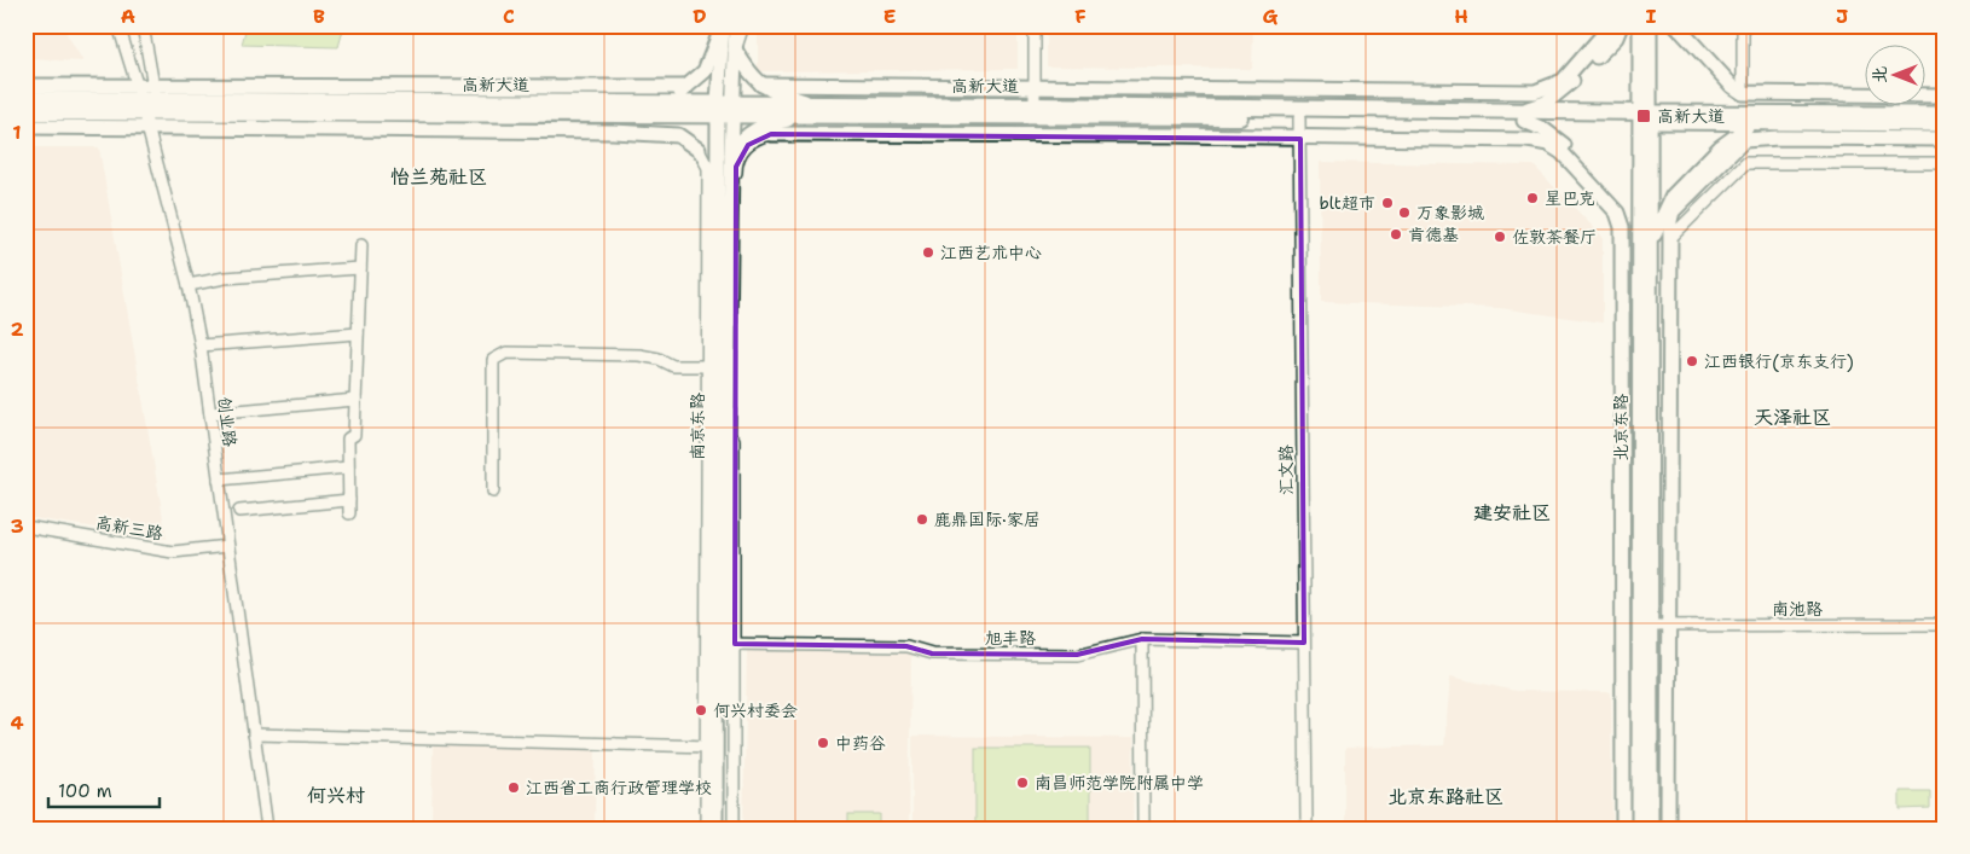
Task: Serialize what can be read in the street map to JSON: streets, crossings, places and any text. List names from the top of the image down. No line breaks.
{"streets":{"highway":["高新大道"],"main road":["南京东路","北京东路"],"street":["创业路","汇文路","高新三路","南池路","旭丰路"]},"crossings":[["高新大道","创业路"],["高新大道","南京东路"],["高新大道","北京东路"],["高新大道","汇文路"],["创业路","高新三路"],["南京东路","旭丰路"],["北京东路","南池路"],["汇文路","旭丰路"]],"districts":["怡兰苑社区","天泽社区","建安社区","何兴村","北京东路社区"],"places":{"transit":["高新大道"],"other":["星巴克","blt超市","万象影城","肯德基","佐敦茶餐厅","江西艺术中心","江西银行(京东支行)","鹿鼎国际·家居","何兴村委会","中药谷","南昌师范学院附属中学","江西省工商行政管理学校"]},"scale_bar":"100 m","north":"left","grid":{"columns":["A","B","C","D","E","F","G","H","I","J"],"rows":["1","2","3","4"]}}
